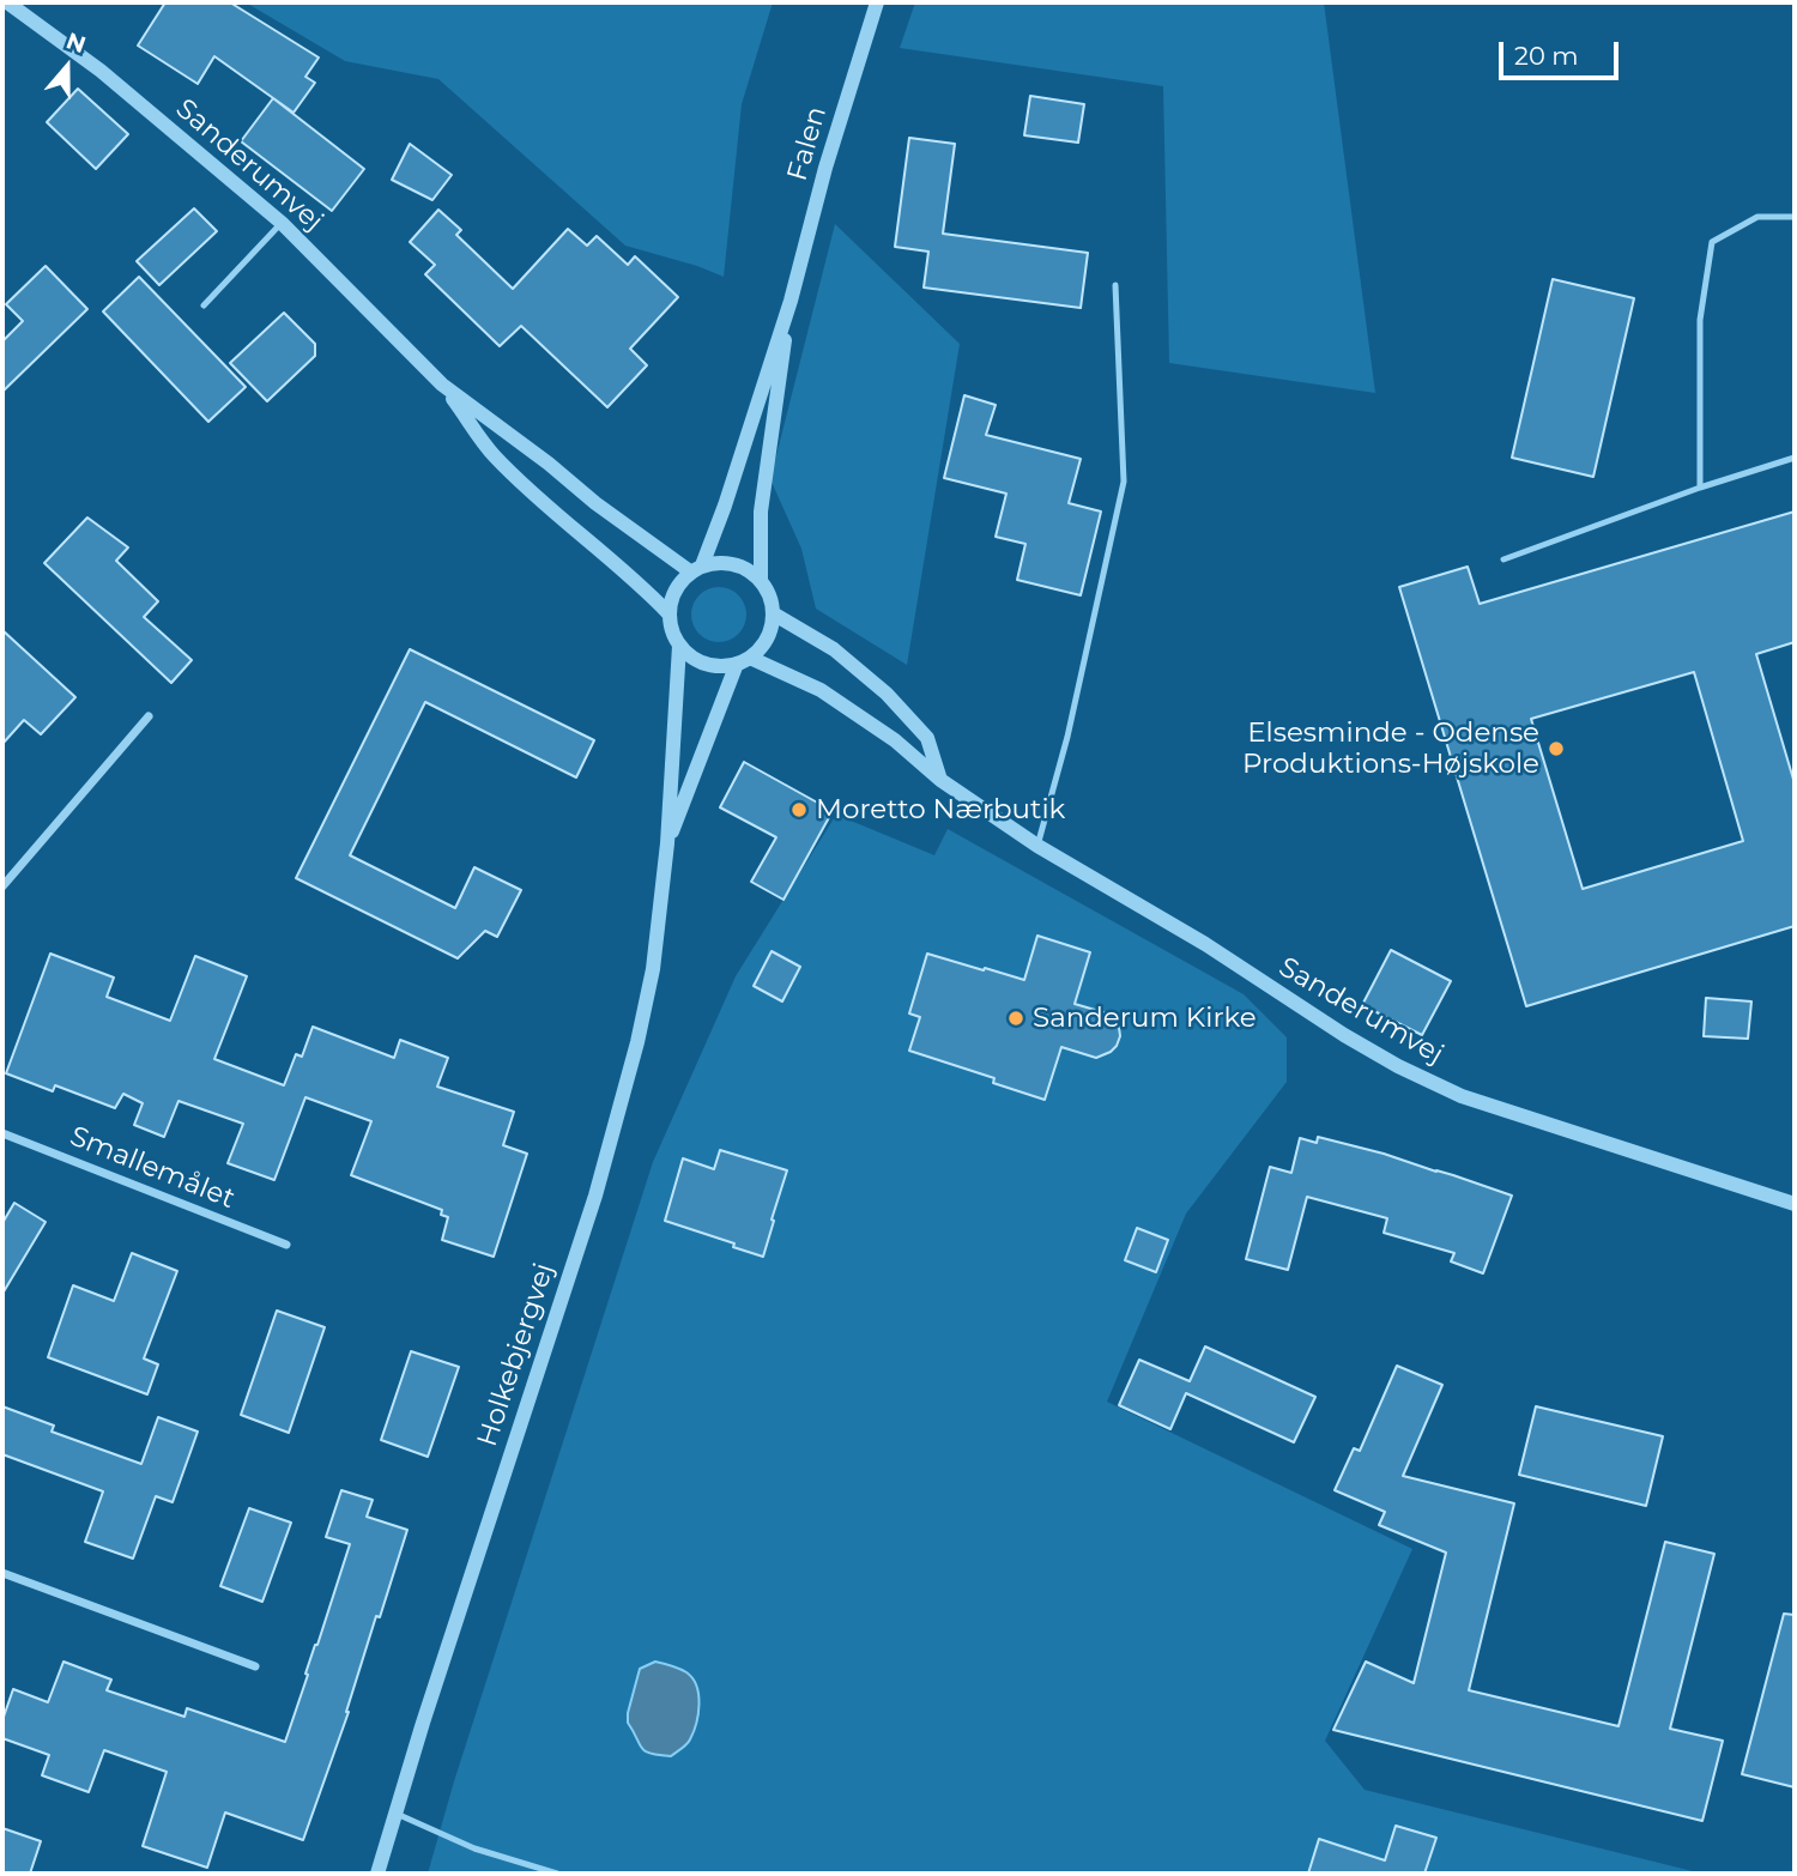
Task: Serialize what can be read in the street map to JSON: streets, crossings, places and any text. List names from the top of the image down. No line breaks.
{"streets":{"street":["Falen","Sanderumvej","Smallemålet","Holkebjergvej"]},"crossings":[["Falen","Sanderumvej"],["Falen","Holkebjergvej"],["Sanderumvej","Holkebjergvej"]],"places":["Elsesminde - Odense Produktions-Højskole","Moretto Nærbutik","Sanderum Kirke"],"scale_bar":"20 m","north":"top"}
